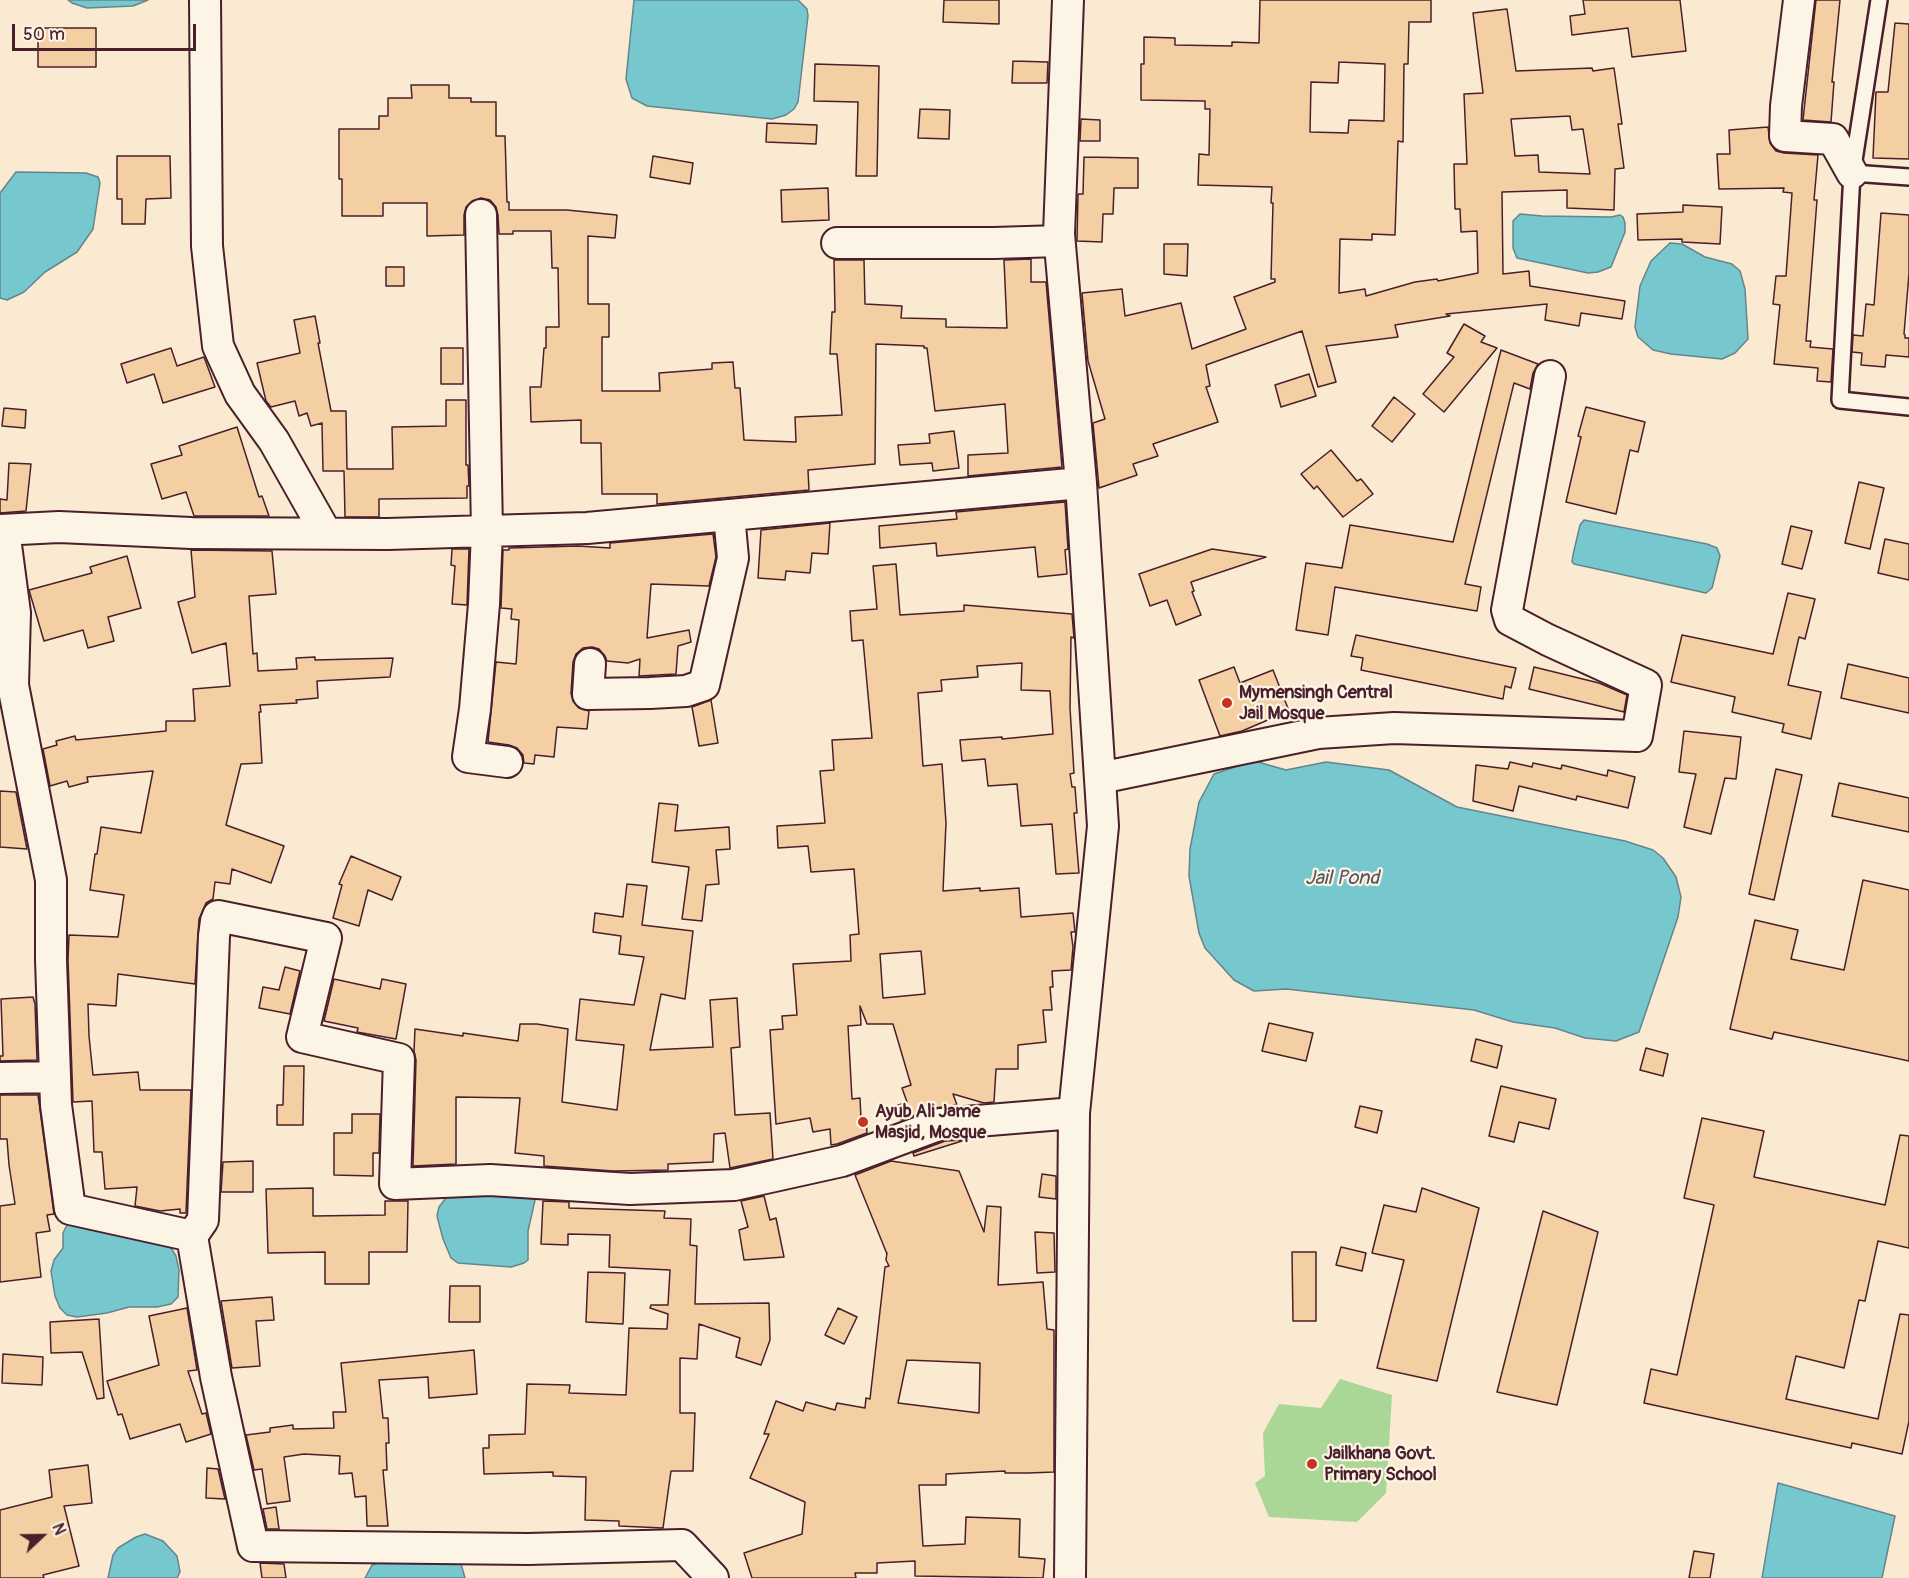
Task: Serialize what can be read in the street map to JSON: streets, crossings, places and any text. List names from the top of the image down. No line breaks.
{"water":["Jail Pond"],"places":["Mymensingh Central Jail Mosque","Ayub Ali Jame Masjid, Mosque","Jailkhana Govt. Primary School"],"scale_bar":"50 m","north":"right"}
